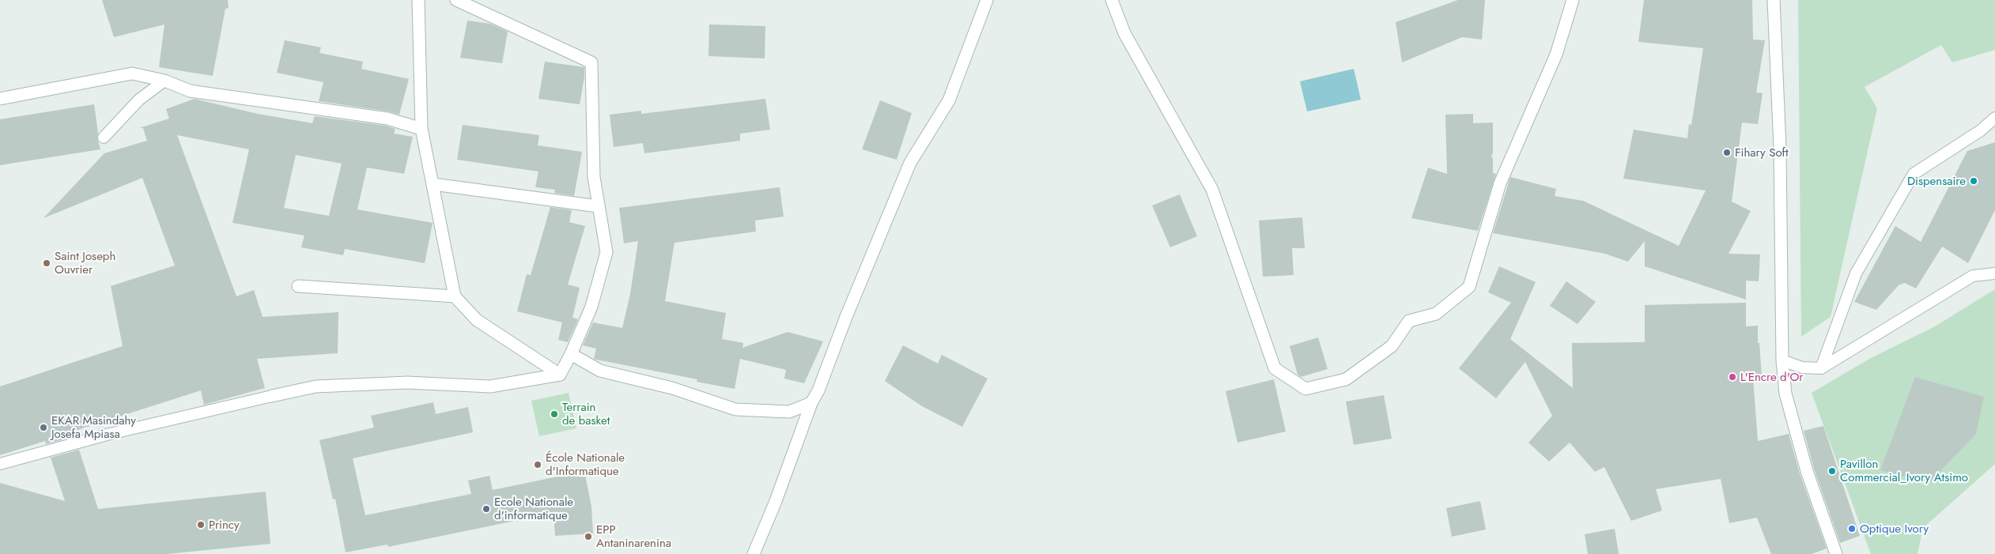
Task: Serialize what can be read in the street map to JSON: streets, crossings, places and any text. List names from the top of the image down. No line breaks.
{"places":["Fihary Soft","Dispensaire","Saint Joseph Ouvrier","L'Encre d'Or","Terrain de basket","EKAR Masindahy Josefa Mpiasa","École Nationale d'Informatique","Pavillon Commercial_Ivory Atsimo","Ecole Nationale d'informatique","Princy","Optique Ivory","EPP Antaninarenina"]}
